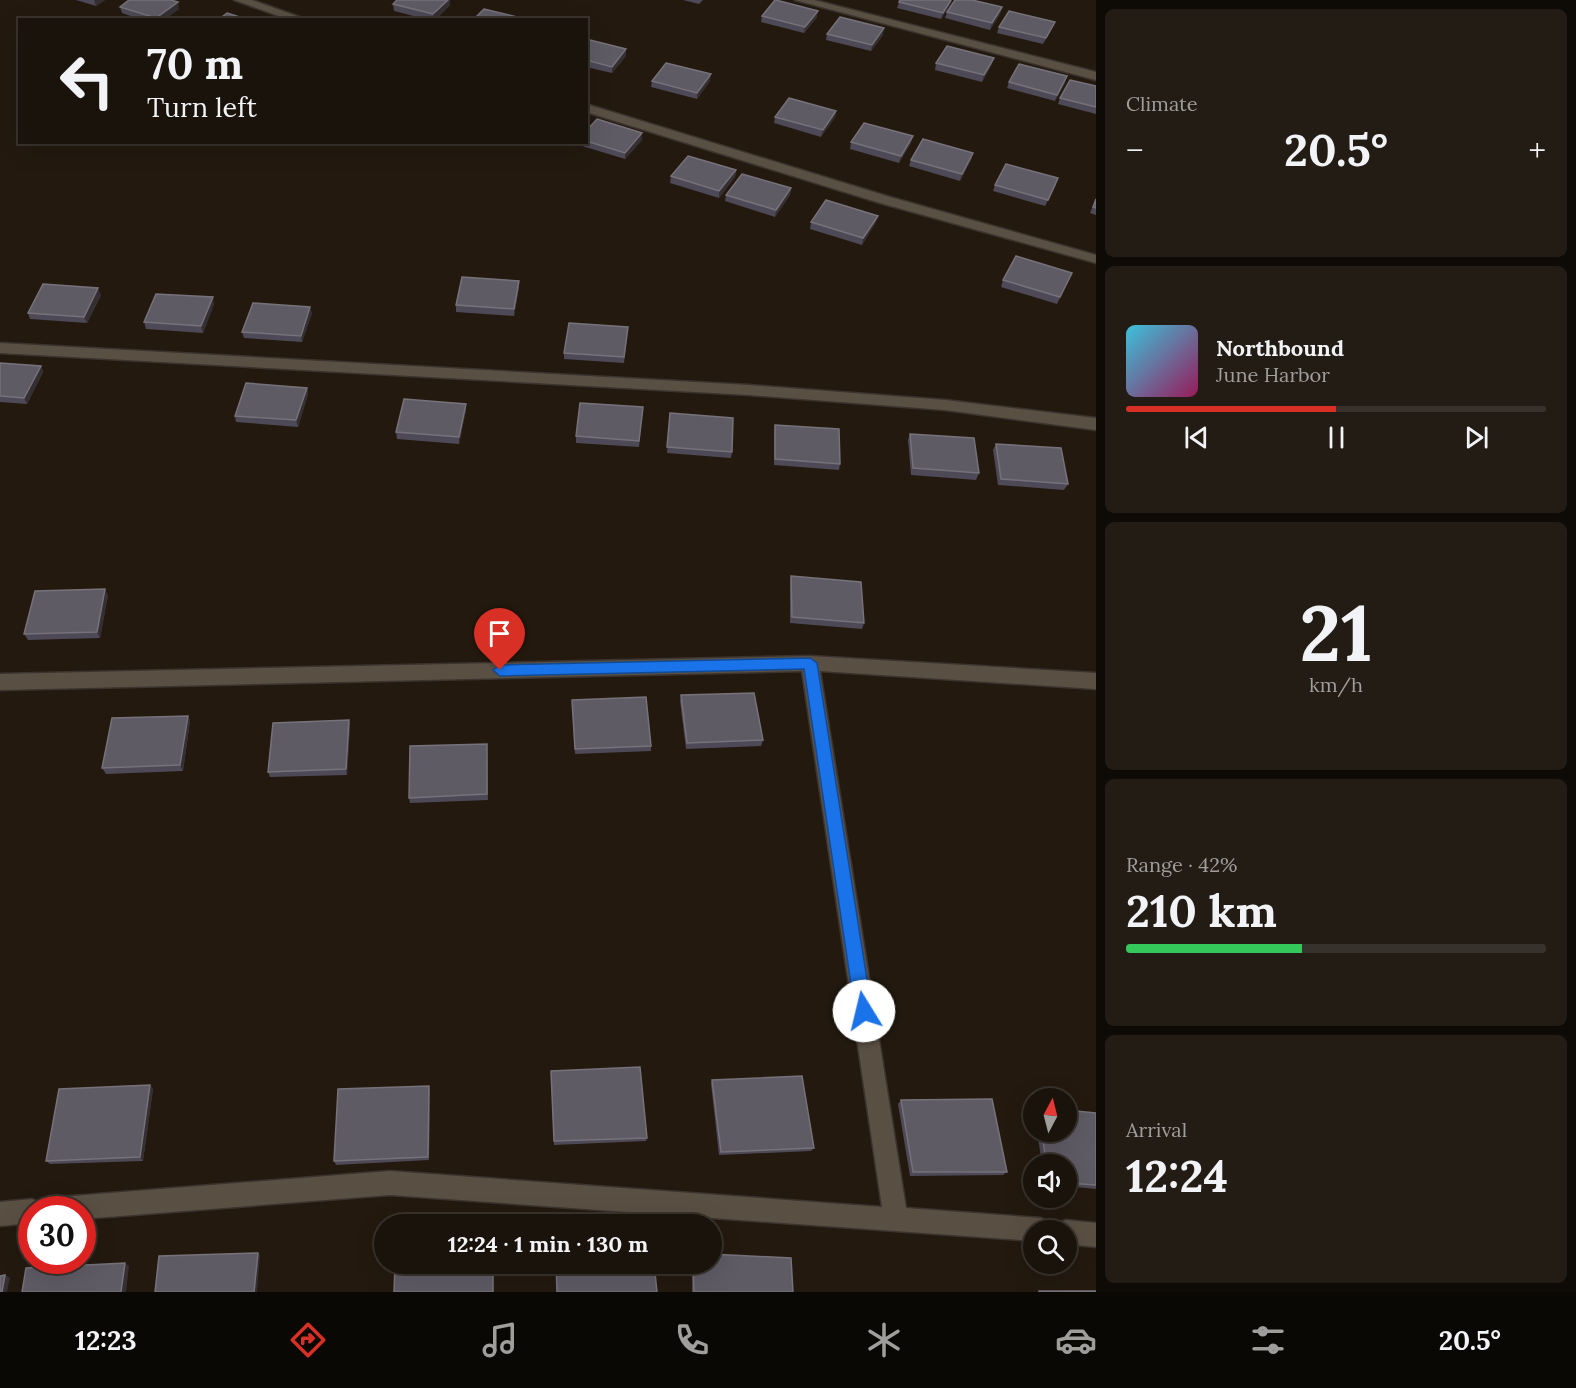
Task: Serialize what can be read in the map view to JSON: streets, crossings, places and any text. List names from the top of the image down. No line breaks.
{"north":"top","page":{"tile":["Climate",["21","km/h"],["Range · 42%","210 km"],["Arrival","12:24"]],"turn":["70 m","Turn left"],"heat":["−","20.5°","+"],"song":["Northbound","June Harbor"],"limit":"30","trip":"12:24 · 1 min · 130 m","tabs":["12:23","20.5°"]}}
